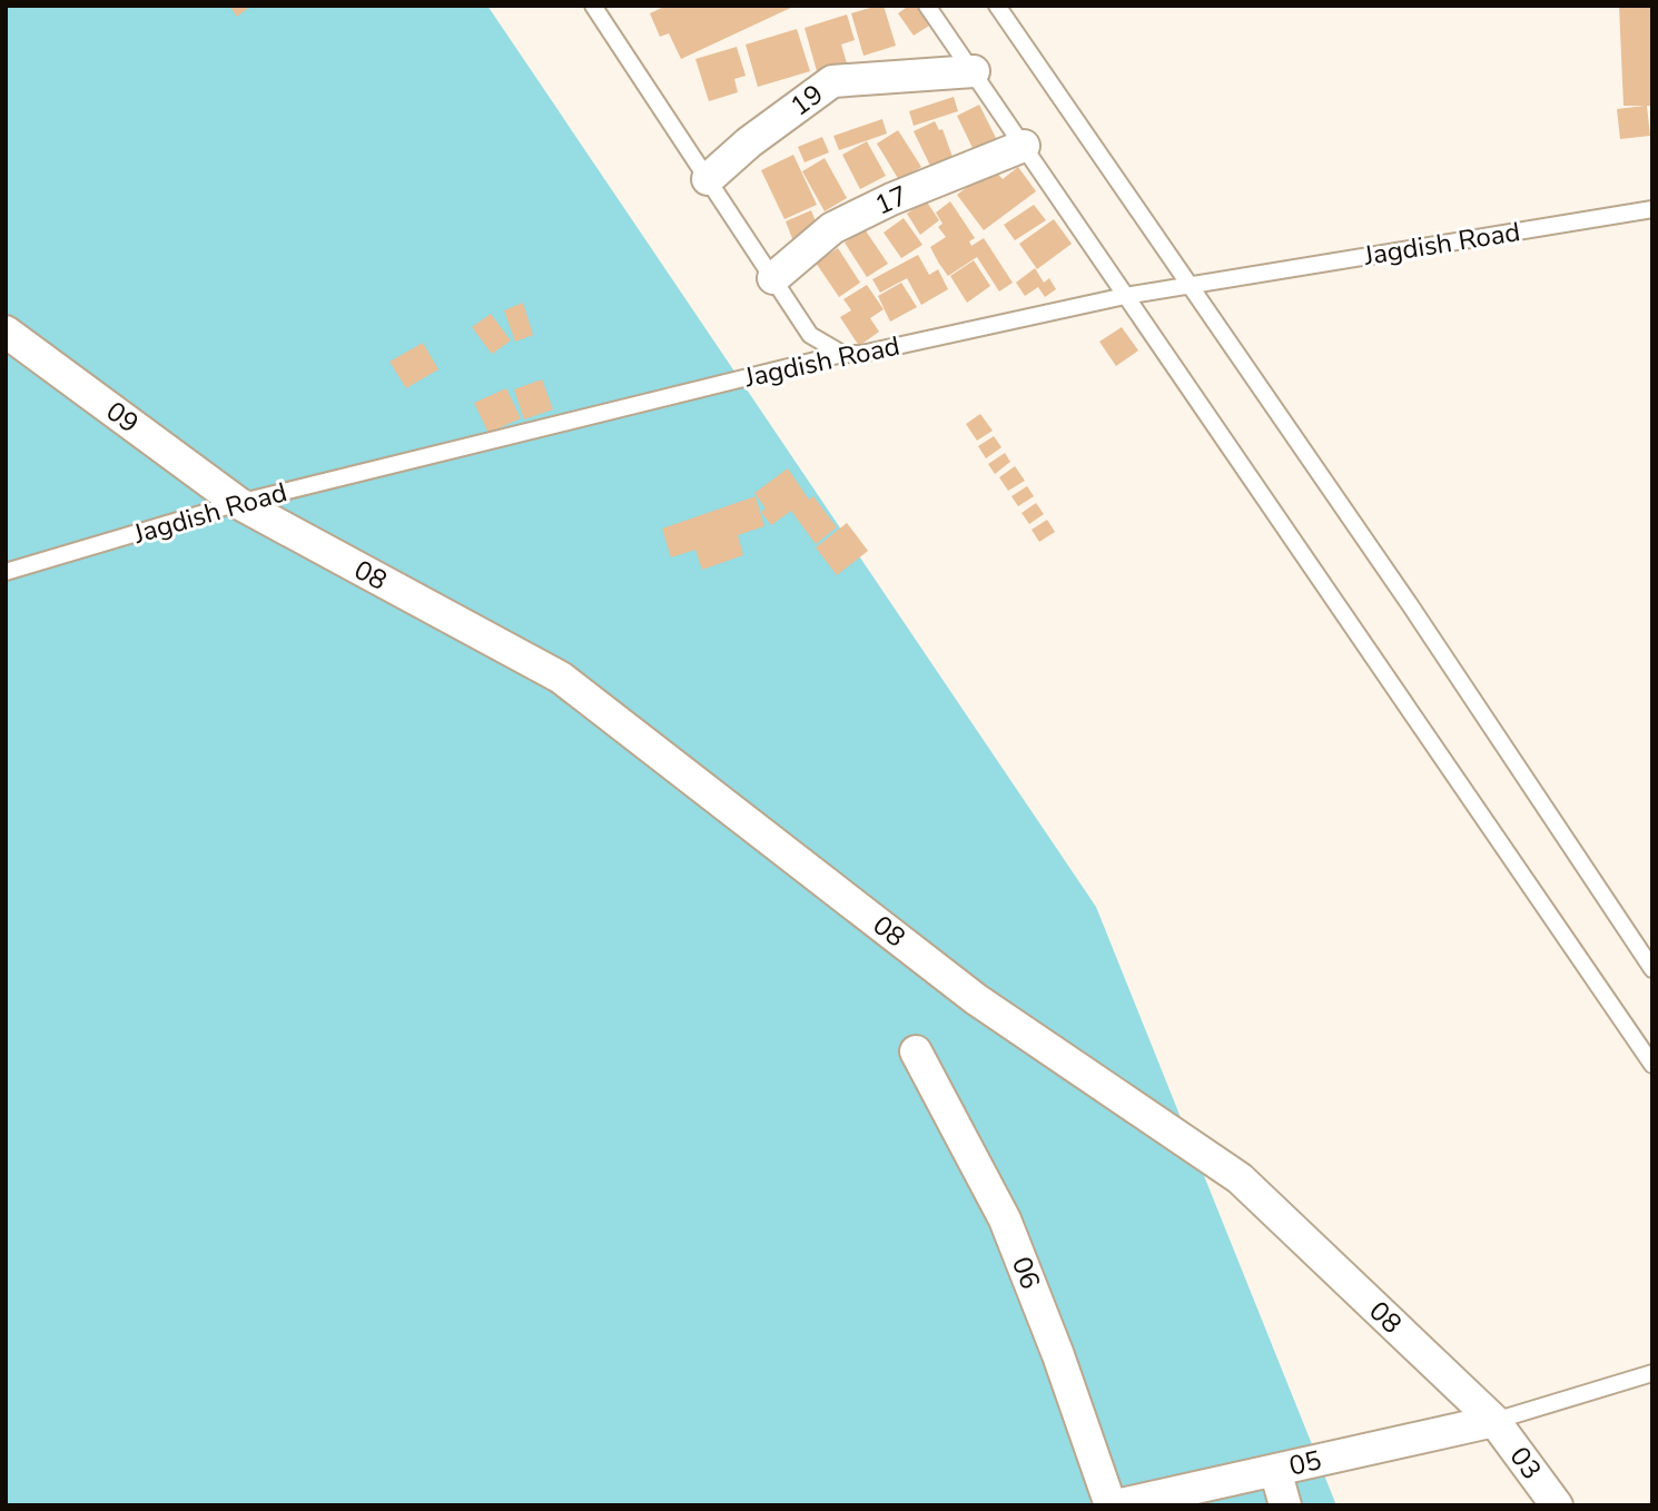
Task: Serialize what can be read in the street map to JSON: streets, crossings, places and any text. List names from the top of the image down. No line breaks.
{"streets":{"street":["19","17","09","08","06","05","03"],"lane":["Jagdish Road"]},"crossings":[["Jagdish Road","09"],["Jagdish Road","08"],["09","08"],["08","05"],["08","03"],["06","05"],["05","03"]]}
